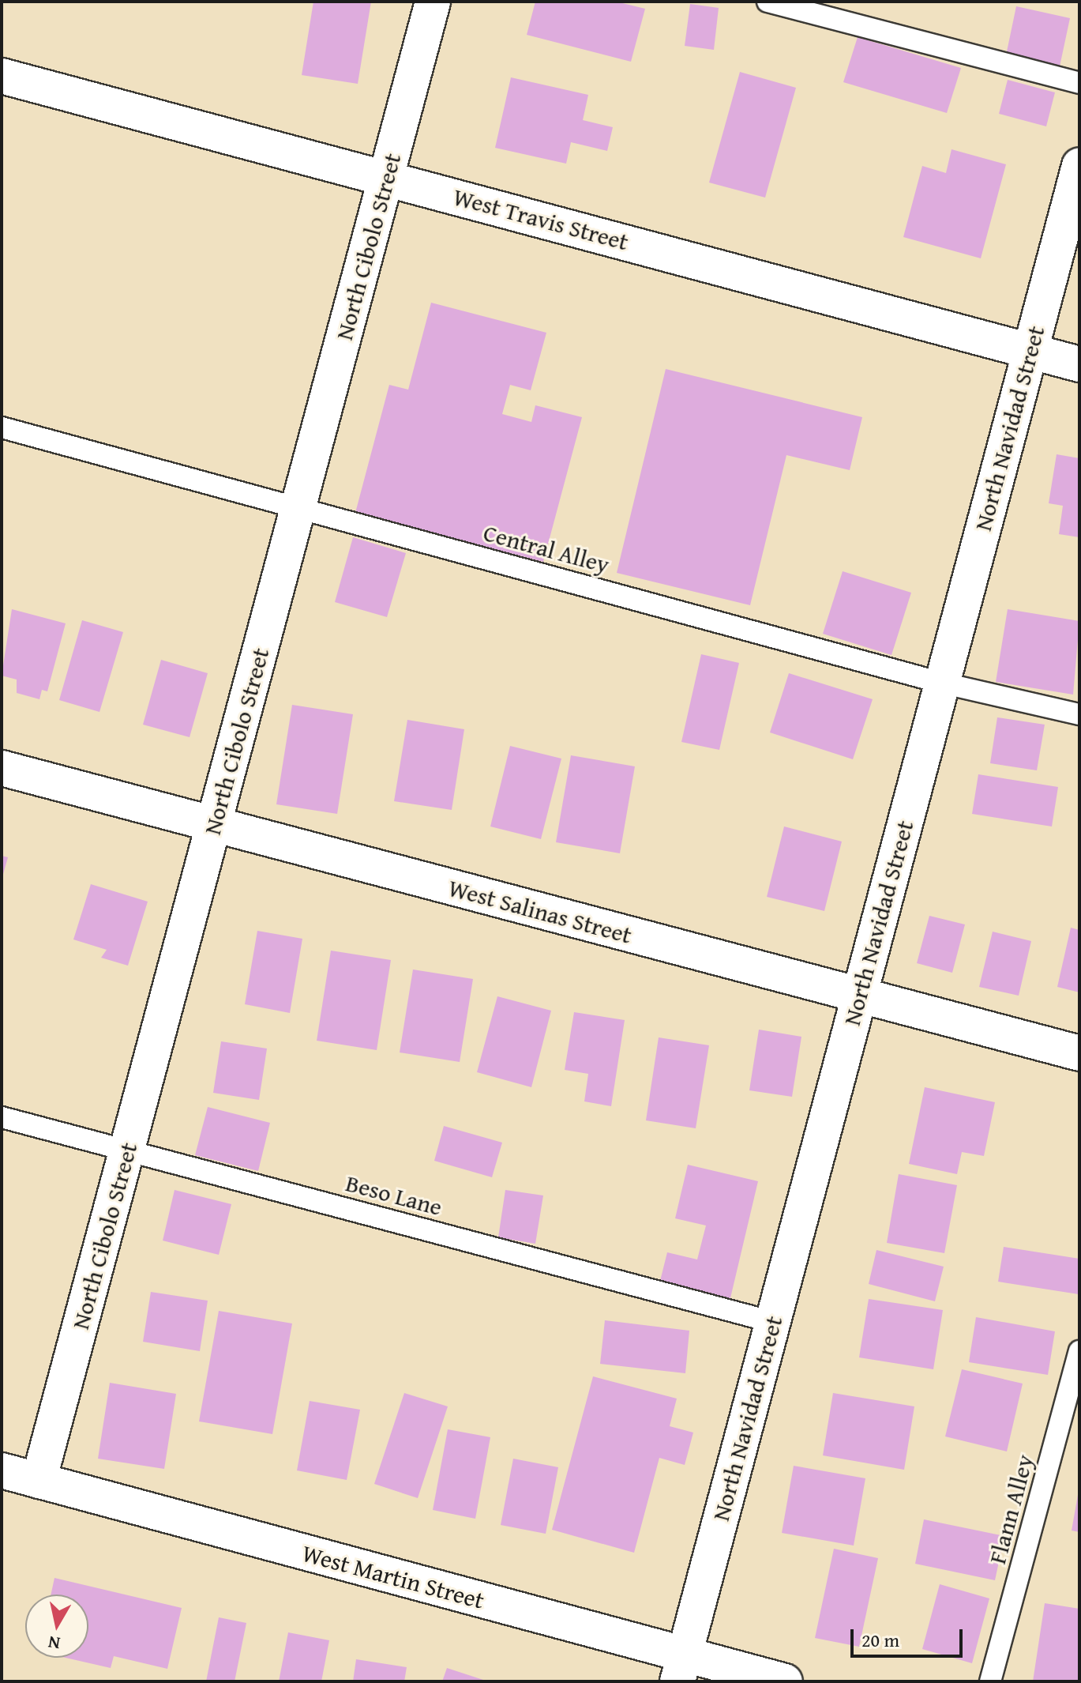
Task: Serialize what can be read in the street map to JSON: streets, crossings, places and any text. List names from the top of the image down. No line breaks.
{"streets":{"street":["West Travis Street","North Cibolo Street","North Navidad Street","West Salinas Street","West Martin Street"],"lane":["Central Alley","Beso Lane","Flann Alley"]},"crossings":[["West Travis Street","North Cibolo Street"],["West Travis Street","North Navidad Street"],["North Cibolo Street","Central Alley"],["North Cibolo Street","West Salinas Street"],["North Cibolo Street","Beso Lane"],["North Cibolo Street","West Martin Street"],["North Navidad Street","Central Alley"],["North Navidad Street","West Salinas Street"],["North Navidad Street","Beso Lane"],["North Navidad Street","West Martin Street"]],"scale_bar":"20 m","north":"bottom"}
